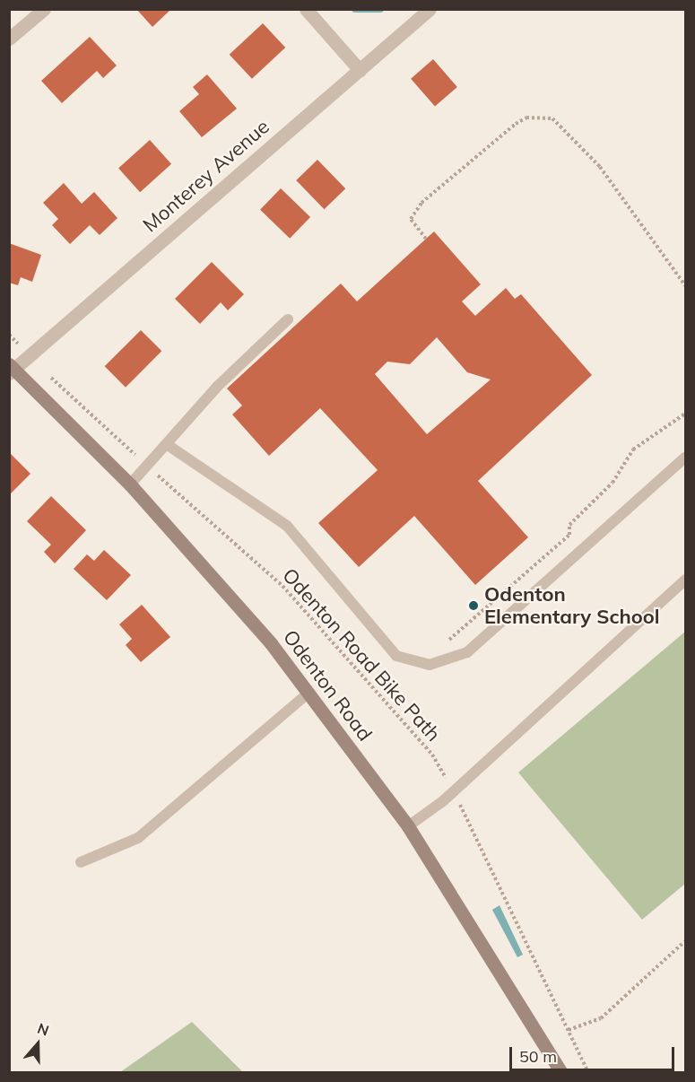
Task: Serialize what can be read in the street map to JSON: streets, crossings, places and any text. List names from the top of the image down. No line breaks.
{"streets":{"street":["Monterey Avenue","Odenton Road"],"path":["Odenton Road Bike Path"]},"crossings":[["Monterey Avenue","Odenton Road Bike Path"],["Monterey Avenue","Odenton Road"]],"places":["Odenton Elementary School"],"scale_bar":"50 m","north":"top"}
